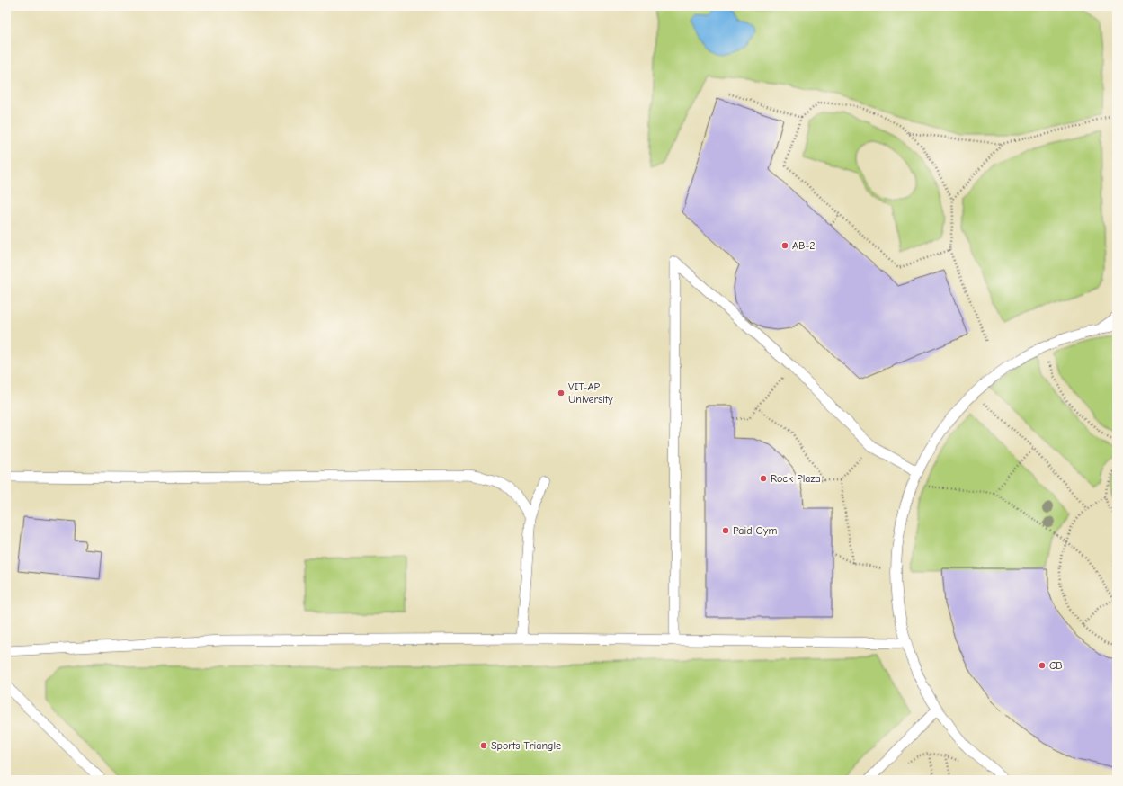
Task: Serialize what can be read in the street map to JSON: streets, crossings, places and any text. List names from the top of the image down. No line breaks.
{"places":["AB-2","VIT-AP University","Rock Plaza","Paid Gym","CB","Sports Triangle"]}
